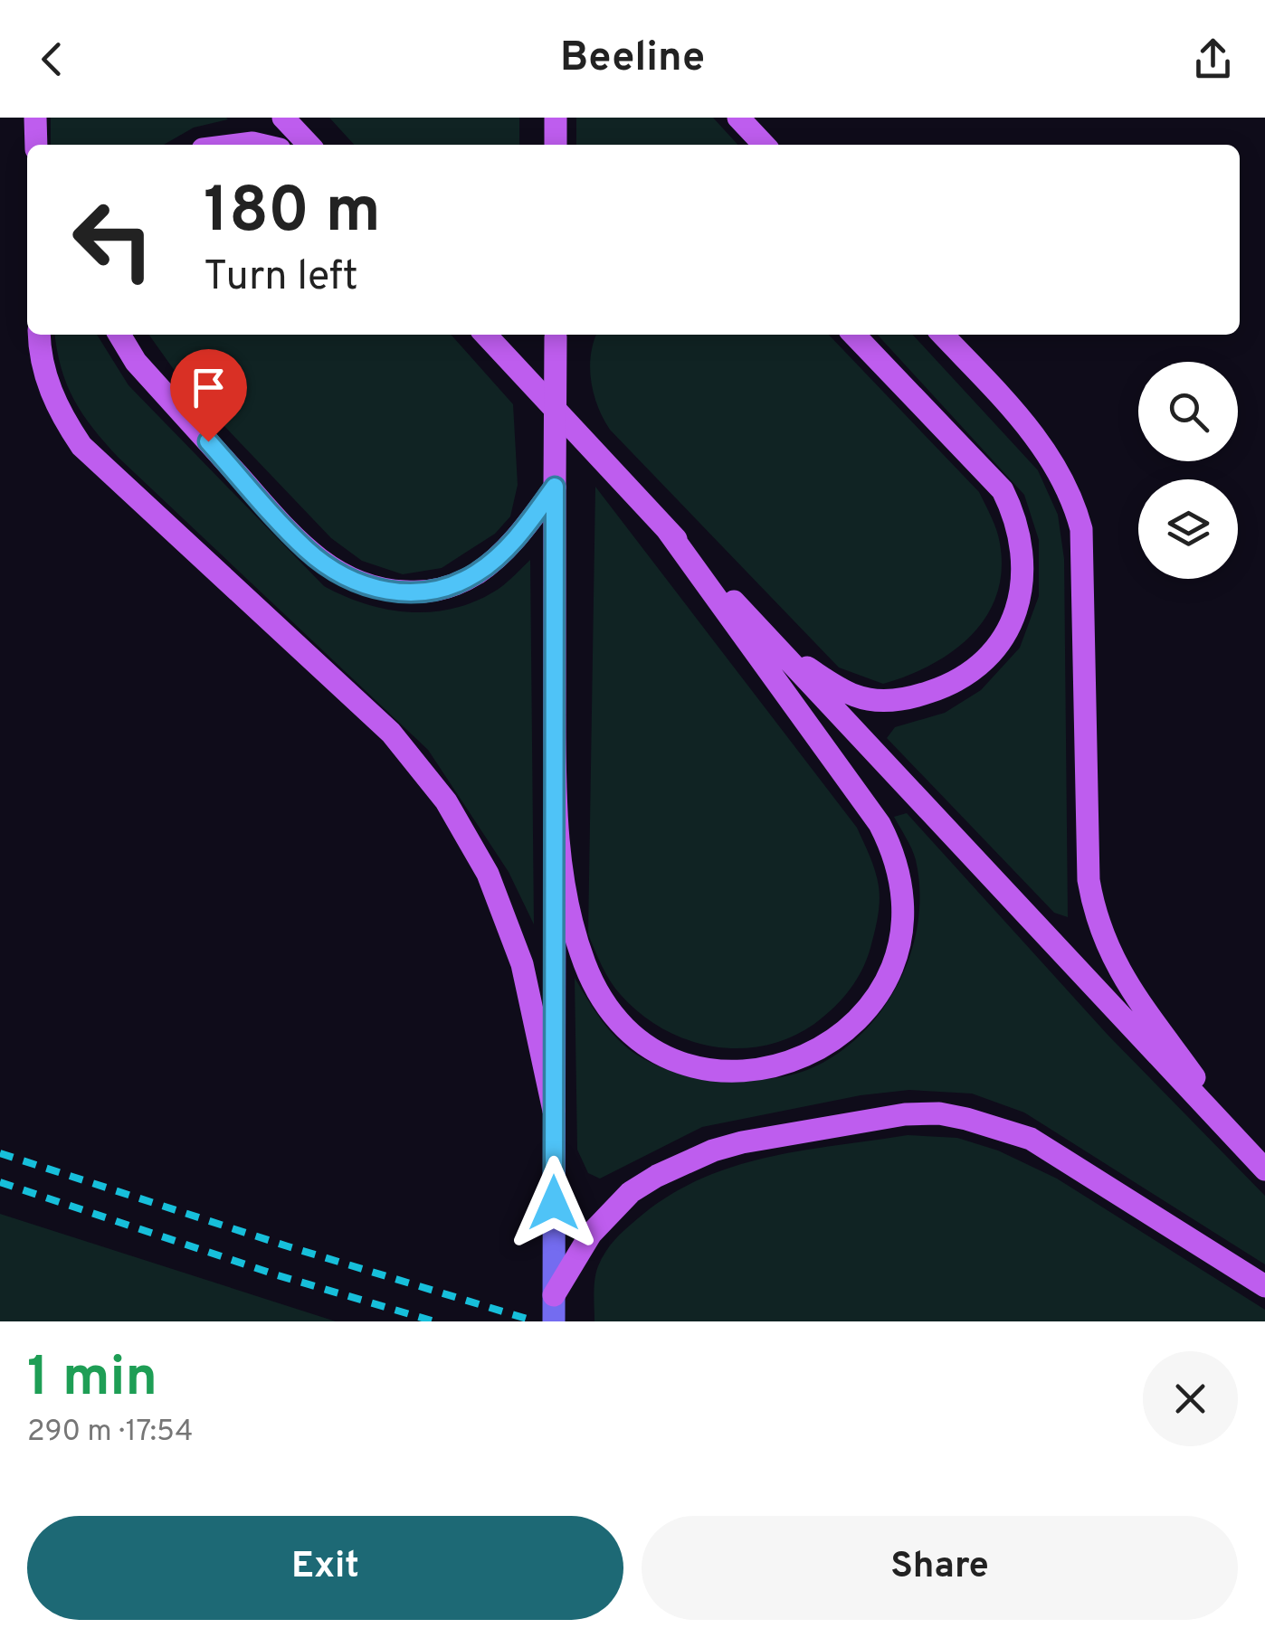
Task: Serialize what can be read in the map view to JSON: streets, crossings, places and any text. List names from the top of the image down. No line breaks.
{"page":{"header":"Beeline","turn":["180 m","Turn left"],"heading":["1 min","290 m · 17:54"],"buttons":["Exit","Share"]}}
